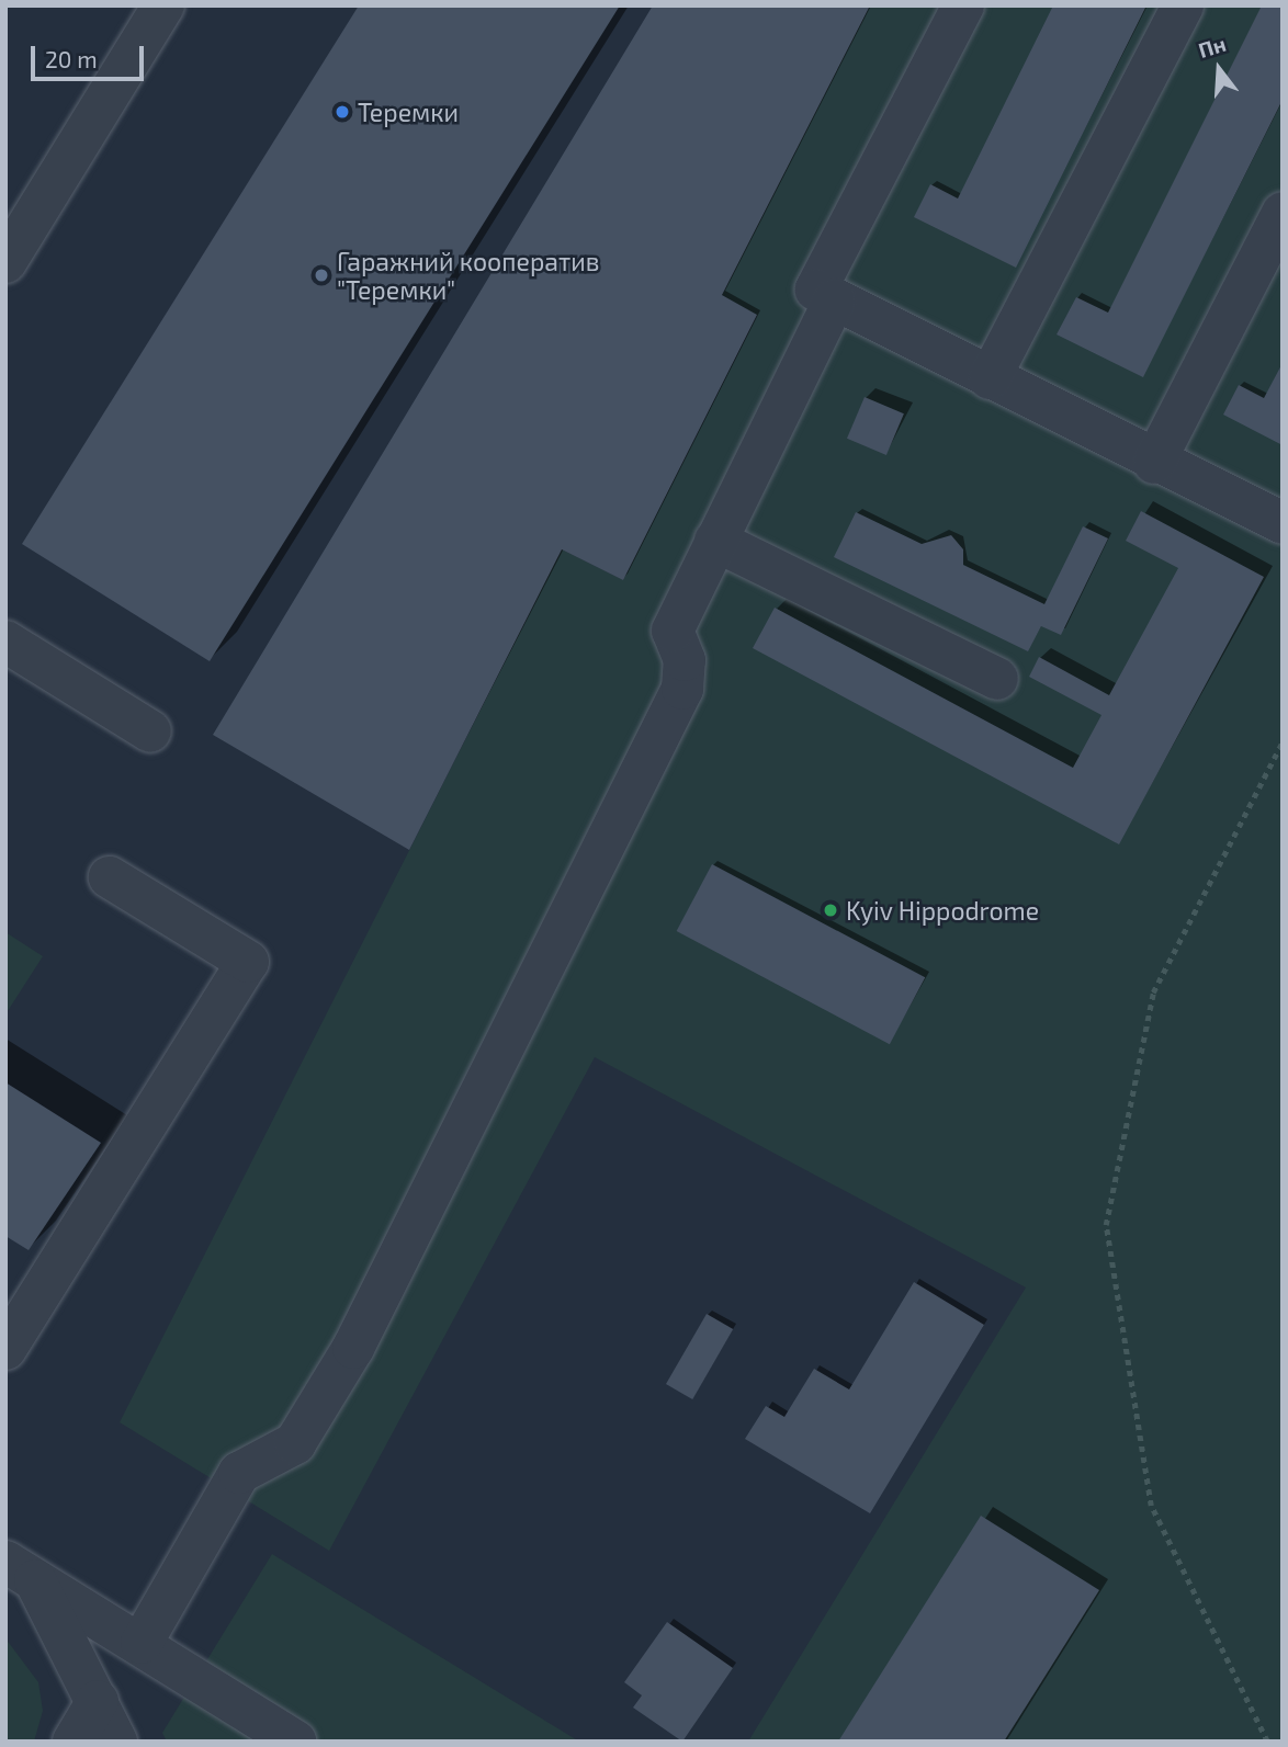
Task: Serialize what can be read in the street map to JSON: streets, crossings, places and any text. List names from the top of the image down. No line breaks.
{"places":["Теремки","Гаражний кооператив \"Теремки\"","Kyiv Hippodrome"],"scale_bar":"20 m","north":"top"}
